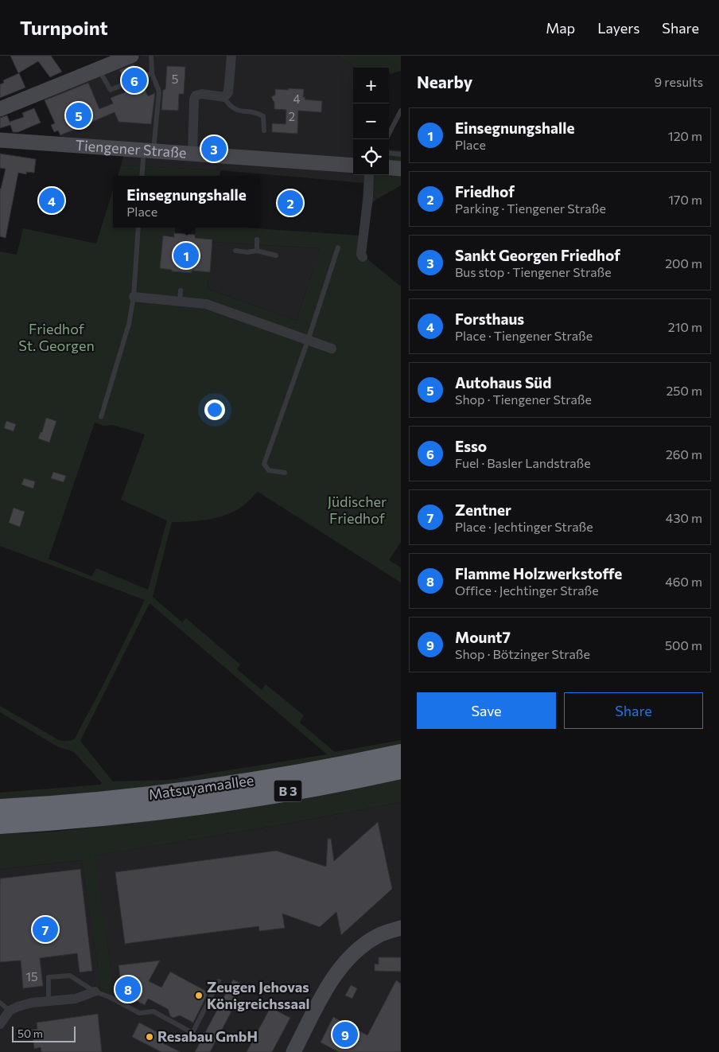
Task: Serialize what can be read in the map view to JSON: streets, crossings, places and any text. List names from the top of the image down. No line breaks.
{"streets":{"highway":["Matsuyamaallee","B 3"],"street":["Tiengener Straße"]},"parks":["Friedhof St. Georgen","Jüdischer Friedhof"],"places":["Zeugen Jehovas Königreichssaal","Resabau GmbH"],"house_numbers":["5","4","2","15"],"scale_bar":"50 m","page":{"header":"Turnpoint","nav":["Map","Layers","Share"],"heading":["Nearby","9 results"],"pins":["6","5","3","4","2","1","7","8","9"],"map_buttons":["+","−"],"list":[{"mark":"1","name":"Einsegnungshalle","note":"Place","value":"120 m"},{"mark":"2","name":"Friedhof","note":"Parking · Tiengener Straße","value":"170 m"},{"mark":"3","name":"Sankt Georgen Friedhof","note":"Bus stop · Tiengener Straße","value":"200 m"},{"mark":"4","name":"Forsthaus","note":"Place · Tiengener Straße","value":"210 m"},{"mark":"5","name":"Autohaus Süd","note":"Shop · Tiengener Straße","value":"250 m"},{"mark":"6","name":"Esso","note":"Fuel · Basler Landstraße","value":"260 m"},{"mark":"7","name":"Zentner","note":"Place · Jechtinger Straße","value":"430 m"},{"mark":"8","name":"Flamme Holzwerkstoffe","note":"Office · Jechtinger Straße","value":"460 m"},{"mark":"9","name":"Mount7","note":"Shop · Bötzinger Straße","value":"500 m"}],"popup":["Einsegnungshalle","Place"],"buttons":["Save","Share"],"scale":"50 m"}}
